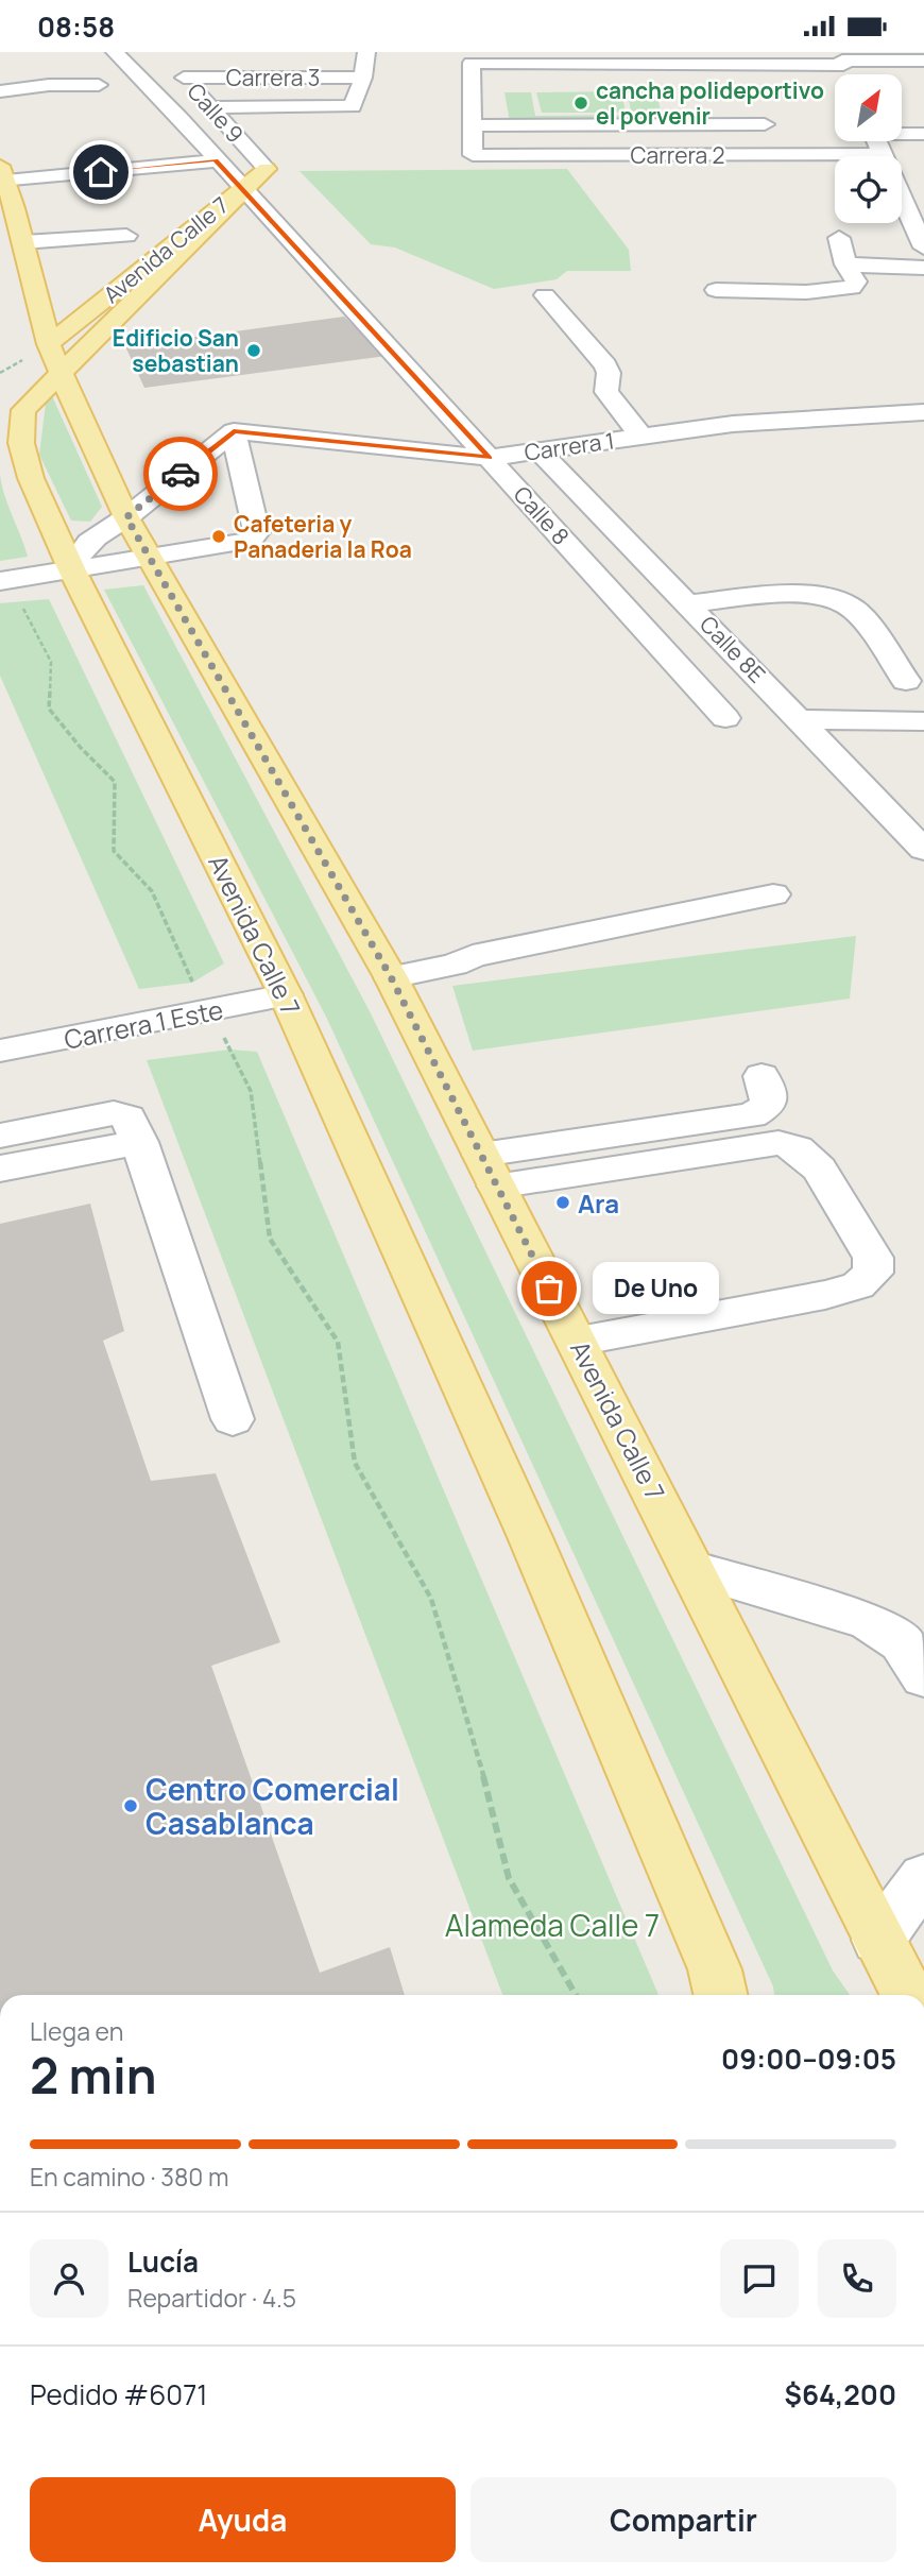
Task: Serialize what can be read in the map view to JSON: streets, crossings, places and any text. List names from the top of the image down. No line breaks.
{"streets":{"main road":["Avenida Calle 7"],"street":["Carrera 3","Calle 9","Carrera 2","Carrera 1","Calle 8","Calle 8E","Carrera 1 Este"]},"crossings":[["Carrera 3","Calle 9"],["Calle 9","Avenida Calle 7"],["Avenida Calle 7","Carrera 1 Este"],["Carrera 1","Calle 8"],["Carrera 1","Calle 8E"]],"parks":["Alameda Calle 7"],"places":["cancha polideportivo el porvenir","Edificio San sebastian","Cafeteria y Panaderia la Roa","Ara","De Uno","Centro Comercial Casablanca"],"north":"top right","page":{"status":"08:58","bubble":"De Uno","heading":["2 min","Llega en","09:00–09:05"],"panel":["Lucía","Repartidor · 4.5","Pedido #6071","$64,200"],"bar":"En camino · 380 m","buttons":["Ayuda","Compartir"]}}
